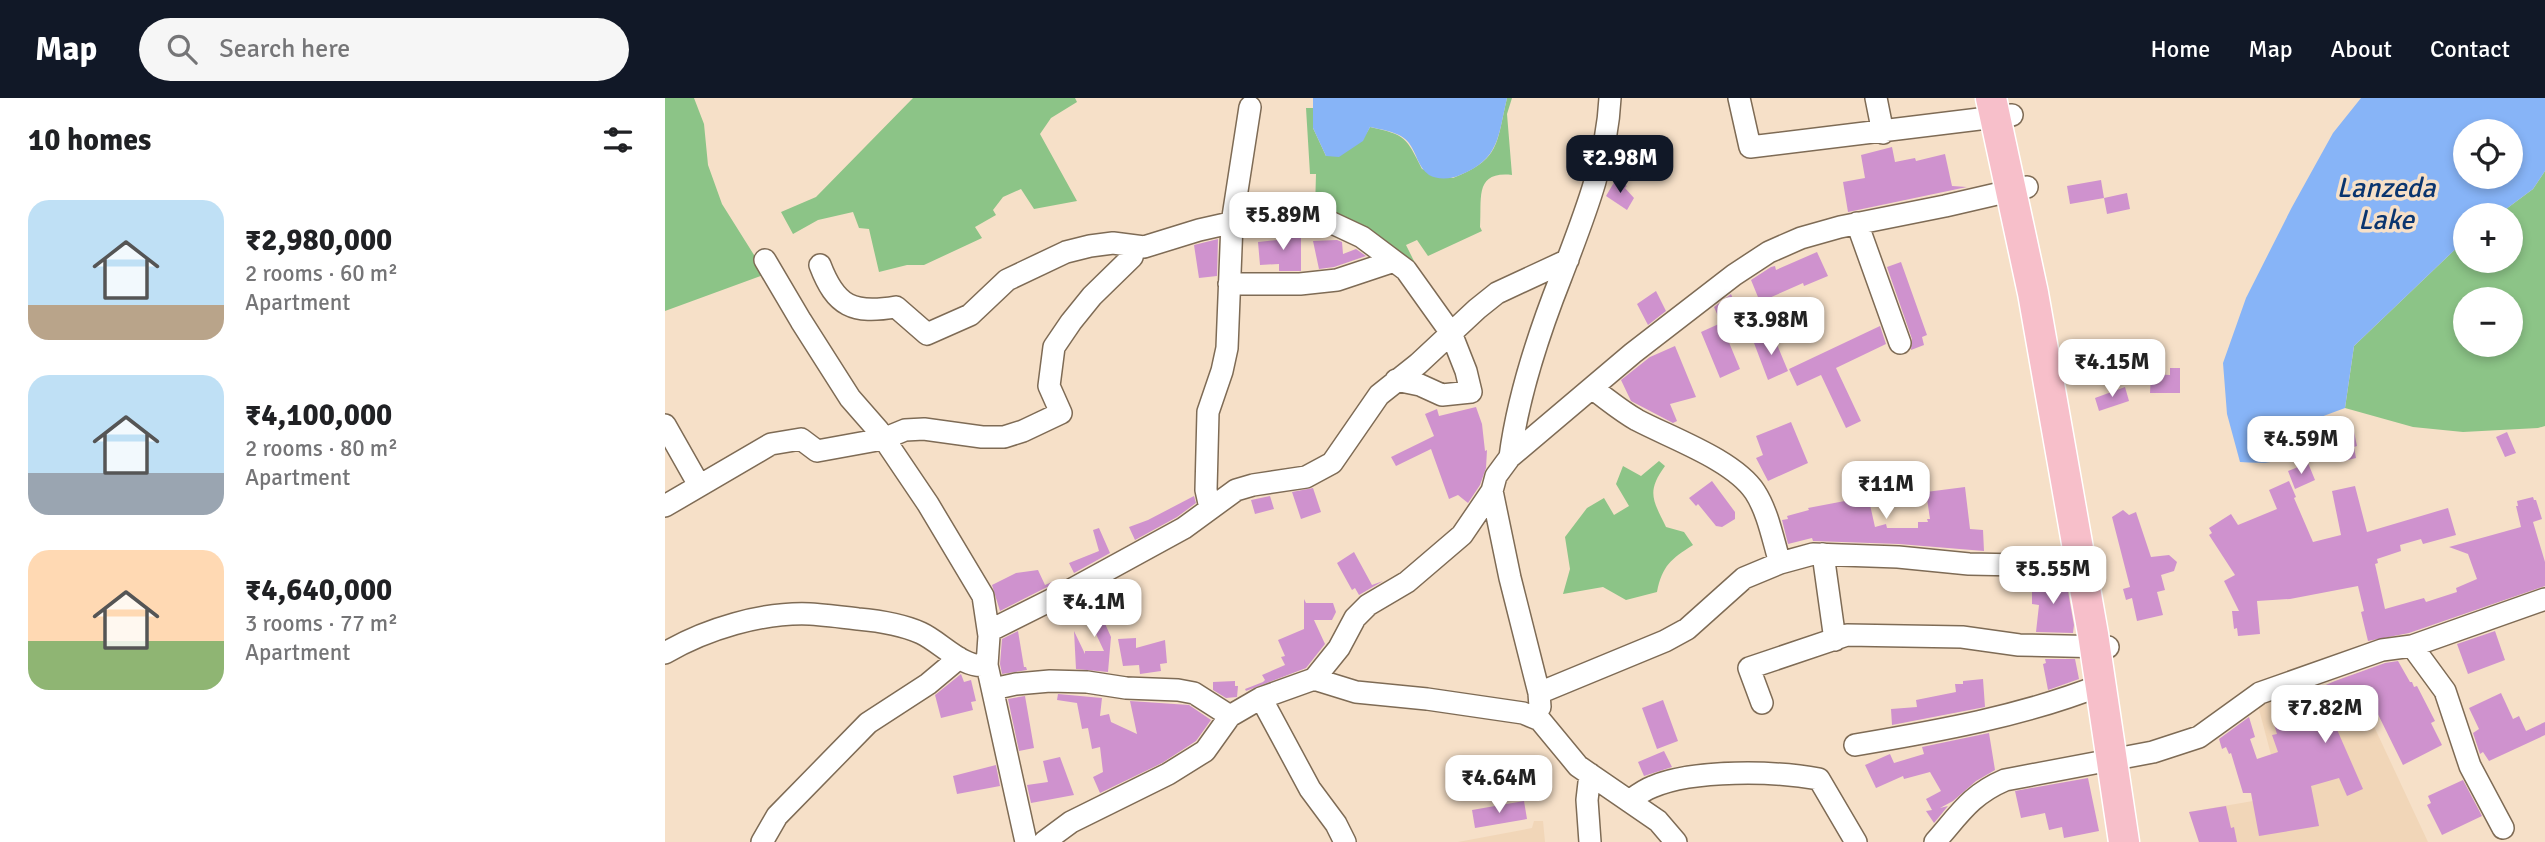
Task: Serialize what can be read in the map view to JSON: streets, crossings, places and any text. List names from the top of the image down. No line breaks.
{"water":["Lanzeda Lake"],"page":{"header":"Map","search":"Search here","nav":["Home","Map","About","Contact"],"heading":"10 homes","map_buttons":["+","−"],"price":["₹2.98M","₹5.89M","₹3.98M","₹4.15M","₹4.59M","₹11M","₹5.55M","₹4.1M","₹7.82M","₹4.64M"],"list":[{"name":"₹2,980,000","note":"2 rooms · 60 m² · Apartment"},{"name":"₹4,100,000","note":"2 rooms · 80 m² · Apartment"},{"name":"₹4,640,000","note":"3 rooms · 77 m² · Apartment"}]}}
